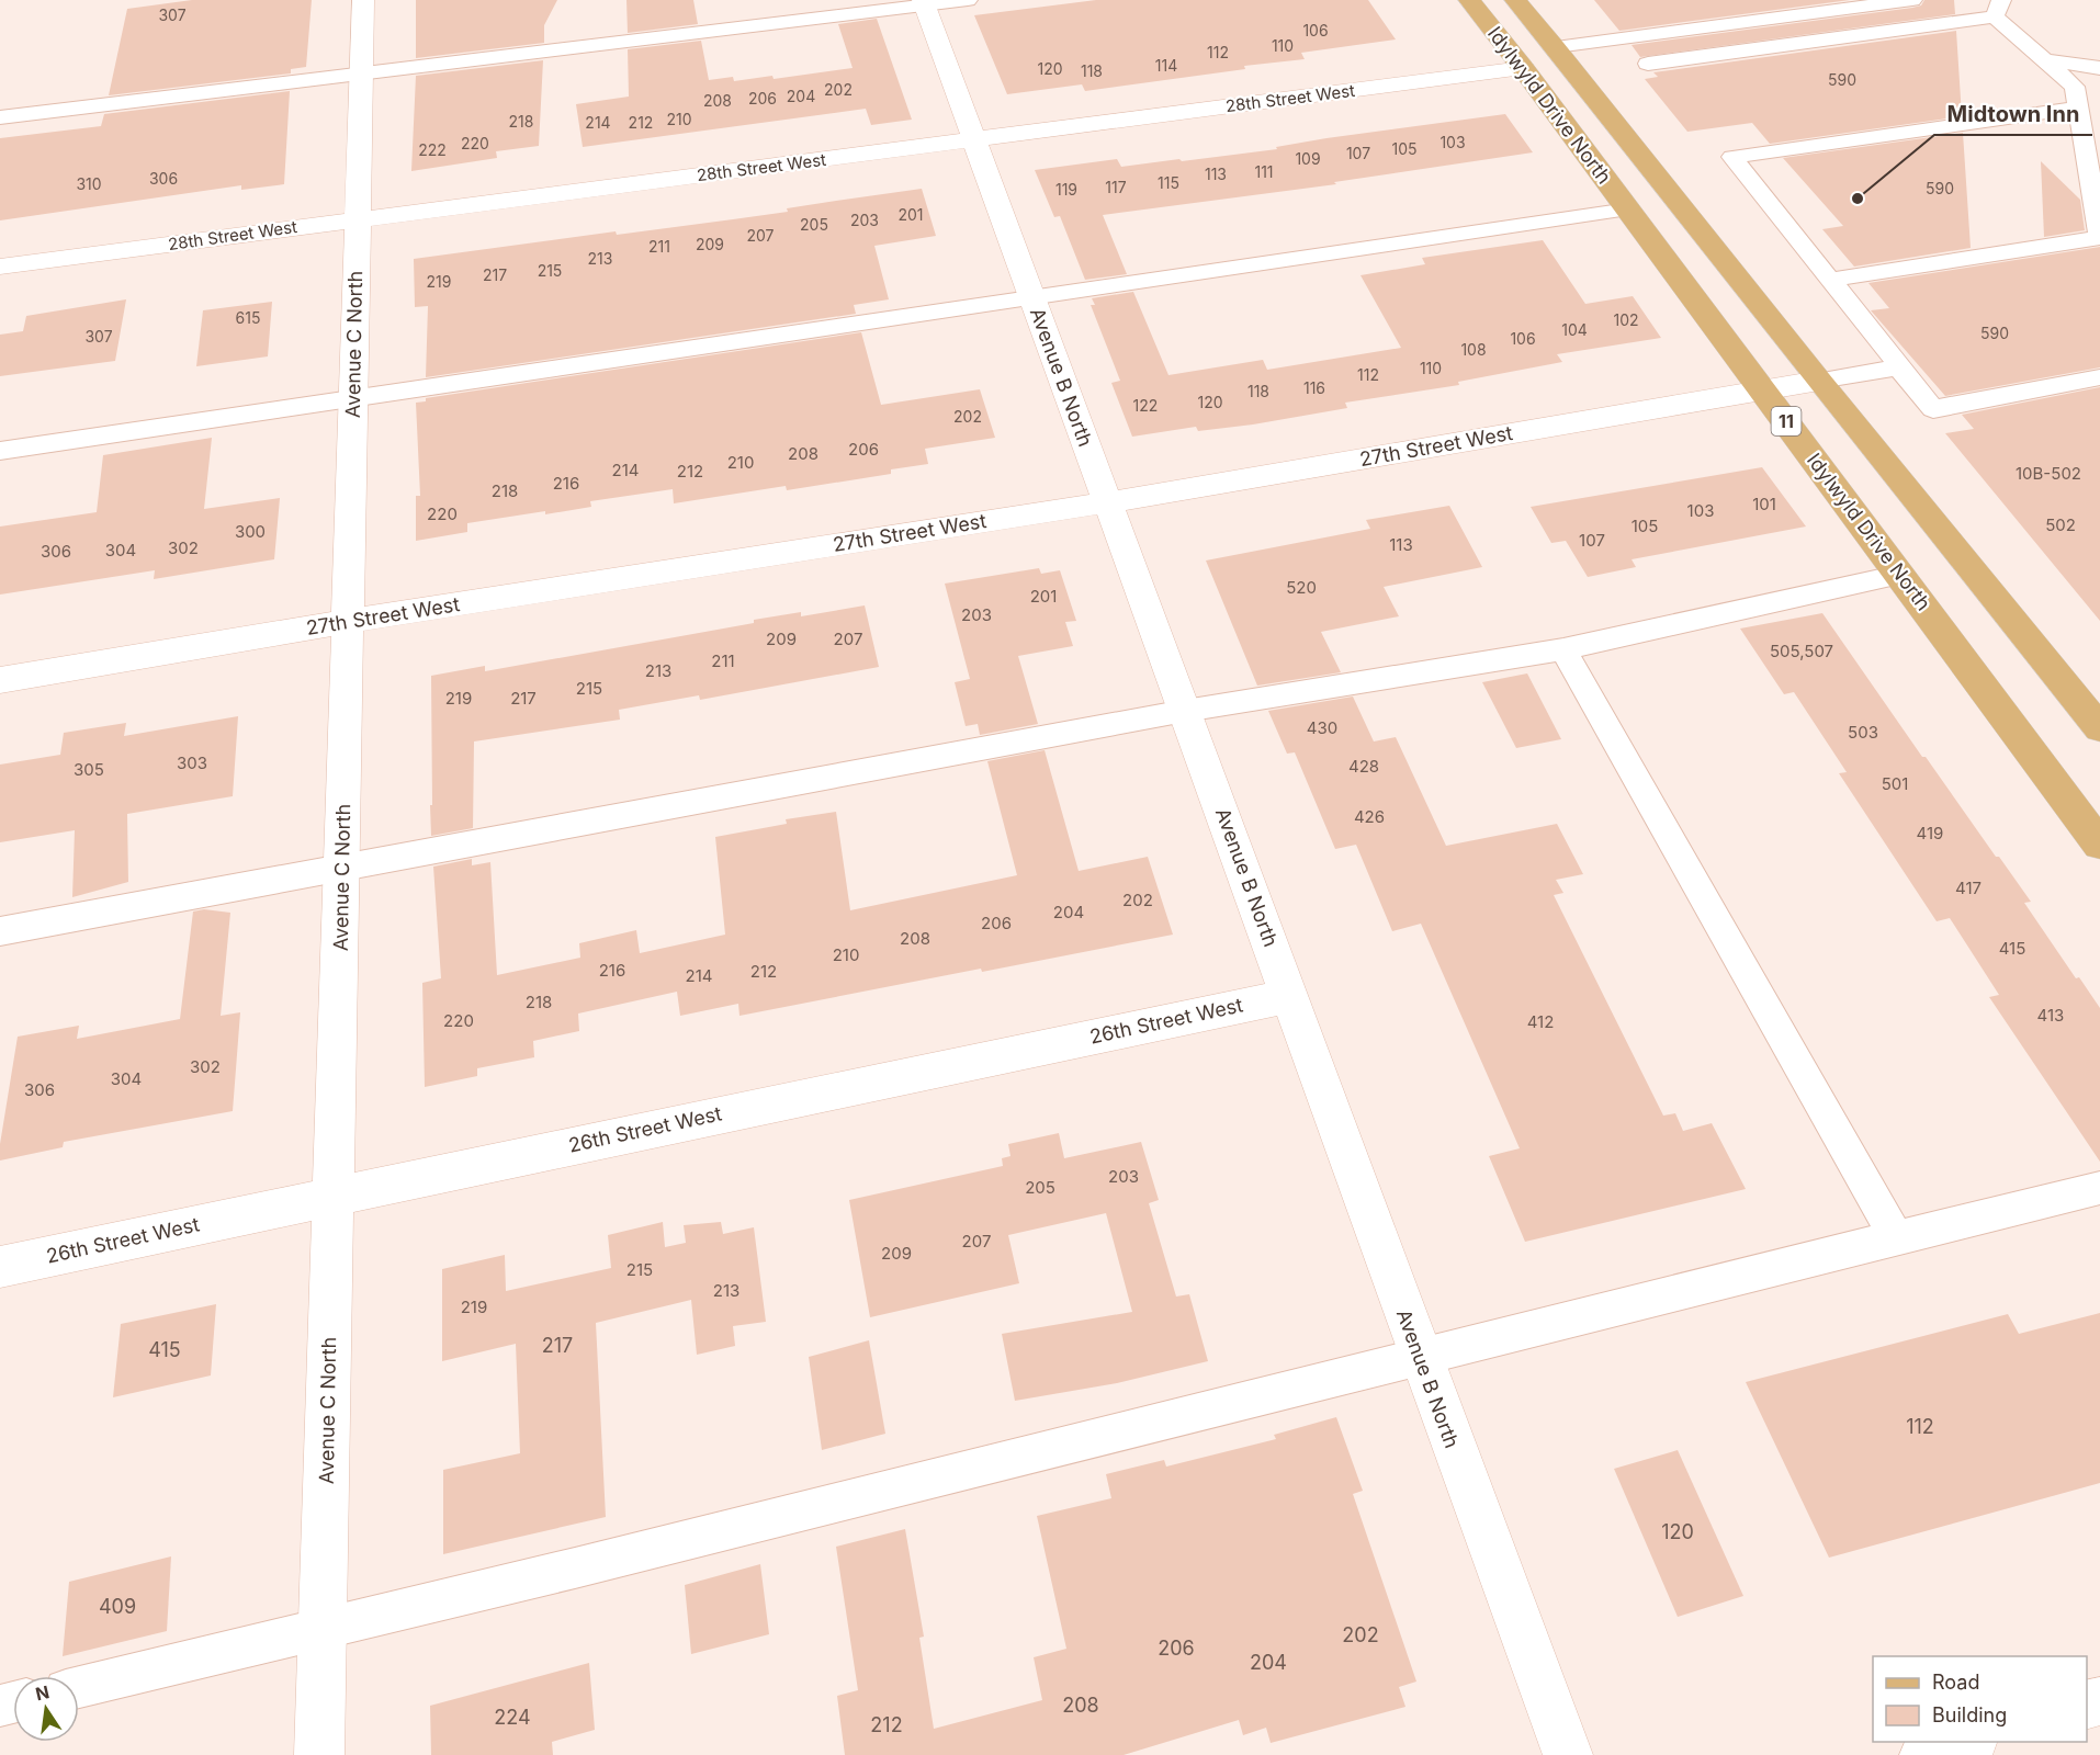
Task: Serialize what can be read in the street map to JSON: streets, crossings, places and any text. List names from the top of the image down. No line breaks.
{"streets":{"main road":["Idylwyld Drive North","11"],"street":["28th Street West","Avenue C North","Avenue B North","27th Street West","26th Street West"]},"crossings":[["28th Street West","Idylwyld Drive North"],["28th Street West","Avenue C North"],["28th Street West","Avenue B North"],["Idylwyld Drive North","27th Street West"],["Avenue C North","27th Street West"],["Avenue C North","26th Street West"],["Avenue B North","27th Street West"],["Avenue B North","26th Street West"]],"places":["Midtown Inn"],"house_numbers":["307","106","110","112","114","120","118","590","202","204","206","208","210","218","214","212","103","220","105","222","107","109","111","113","306","115","310","117","590","119","201","203","205","207","209","211","213","215","217","219","615","102","104","590","307","106","108","110","112","116","118","120","122","202","206","208","210","214","212","10B-502","216","218","101","103","220","502","105","300","107","113","302","304","306","520","201","203","209","207","505,507","211","213","215","219","217","430","503","303","428","305","501","426","419","417","202","204","206","208","415","210","216","212","214","218","413","220","412","302","304","306","203","205","207","209","215","213","219","217","415","112","120","409","202","206","204","208","224","212"],"legend":["Road","Building"],"north":"top"}
